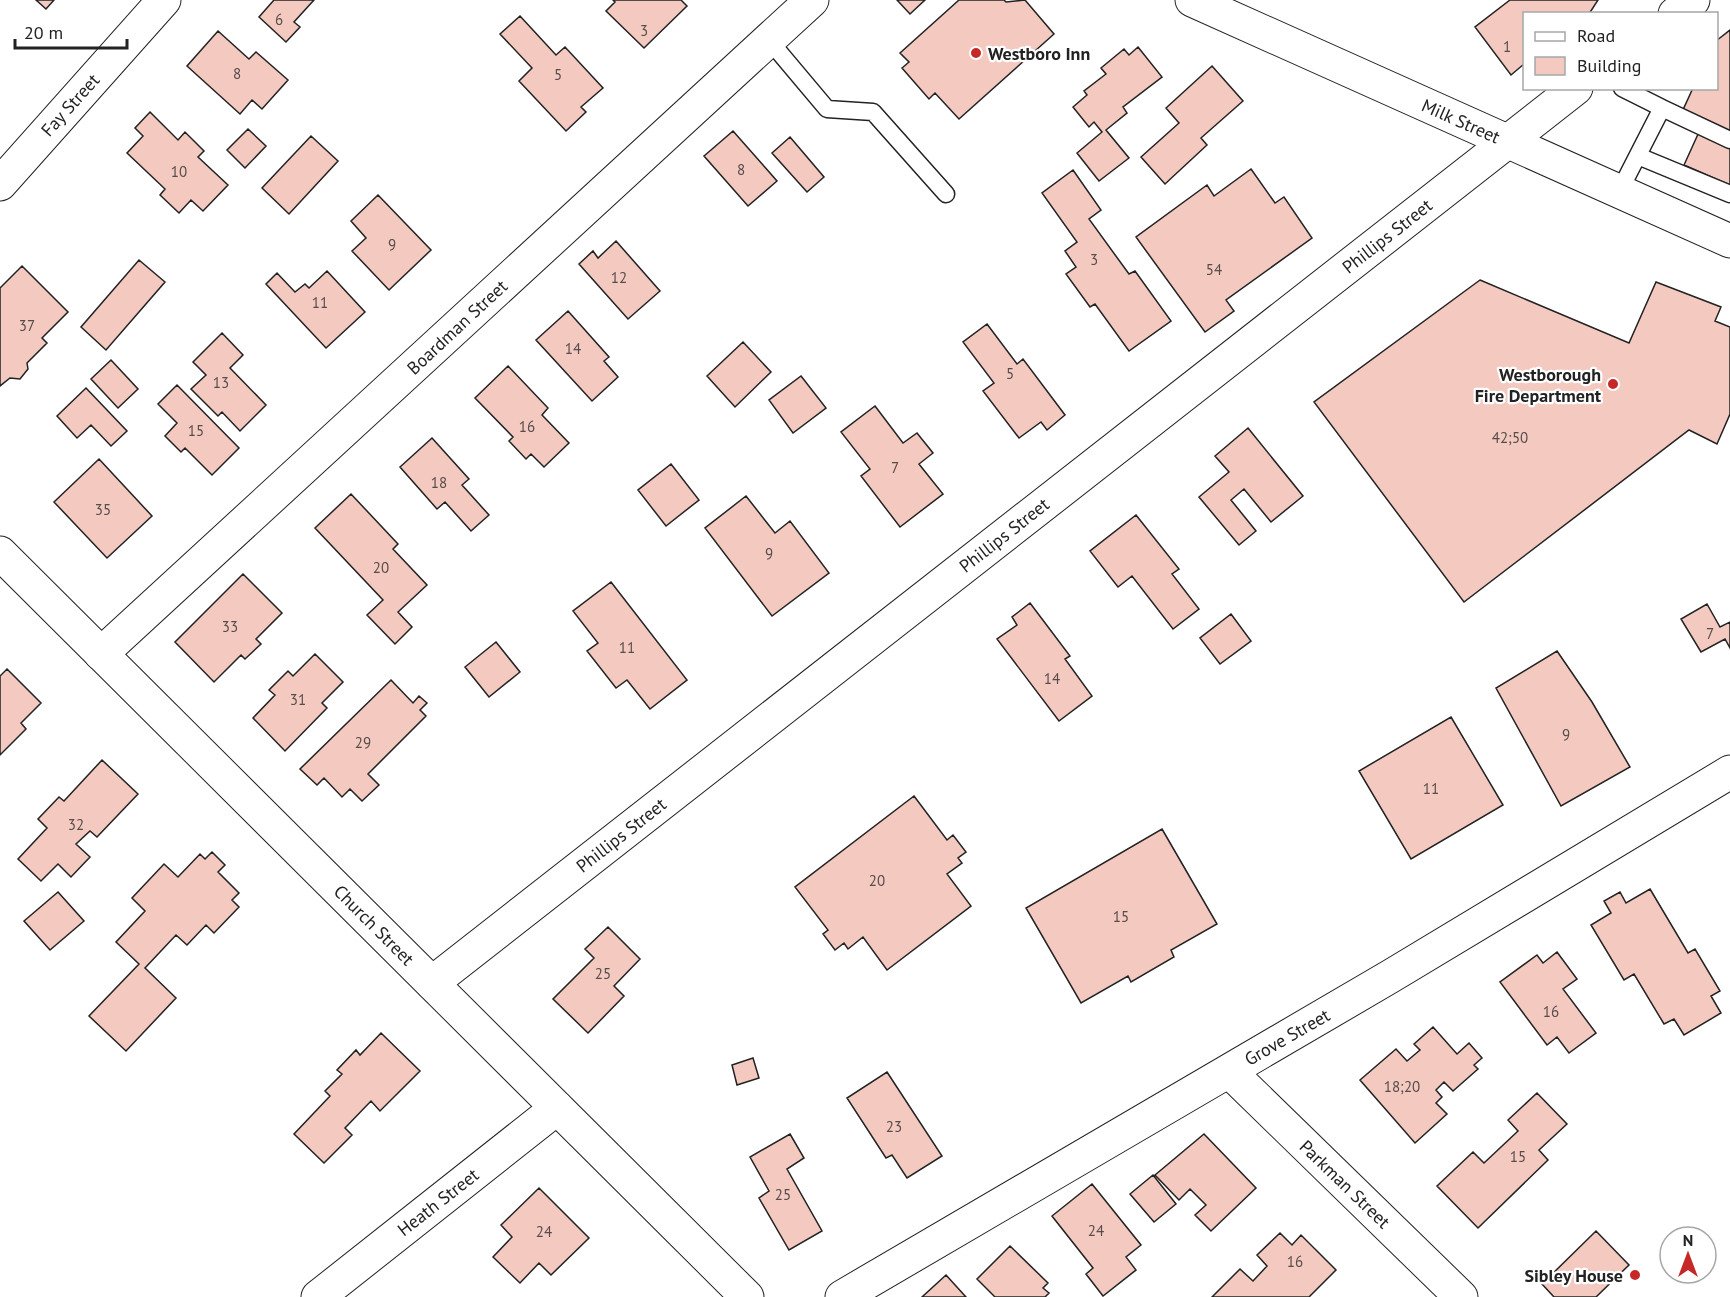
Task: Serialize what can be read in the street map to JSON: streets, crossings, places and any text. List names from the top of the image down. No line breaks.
{"streets":{"street":["Fay Street","Milk Street","Phillips Street","Boardman Street","Church Street","Grove Street","Parkman Street","Heath Street"]},"crossings":[["Milk Street","Phillips Street"],["Phillips Street","Church Street"],["Boardman Street","Church Street"],["Church Street","Heath Street"],["Grove Street","Parkman Street"]],"places":["Westboro Inn","Westborough Fire Department","Sibley House"],"house_numbers":["6","3","1","8","5","8","10","9","3","54","12","11","37","14","5","13","16","15","42;50","7","18","35","9","20","33","7","11","14","31","9","29","11","32","20","15","25","16","18;20","23","15","25","24","24","16"],"legend":["Road","Building"],"scale_bar":"20 m","north":"top"}
